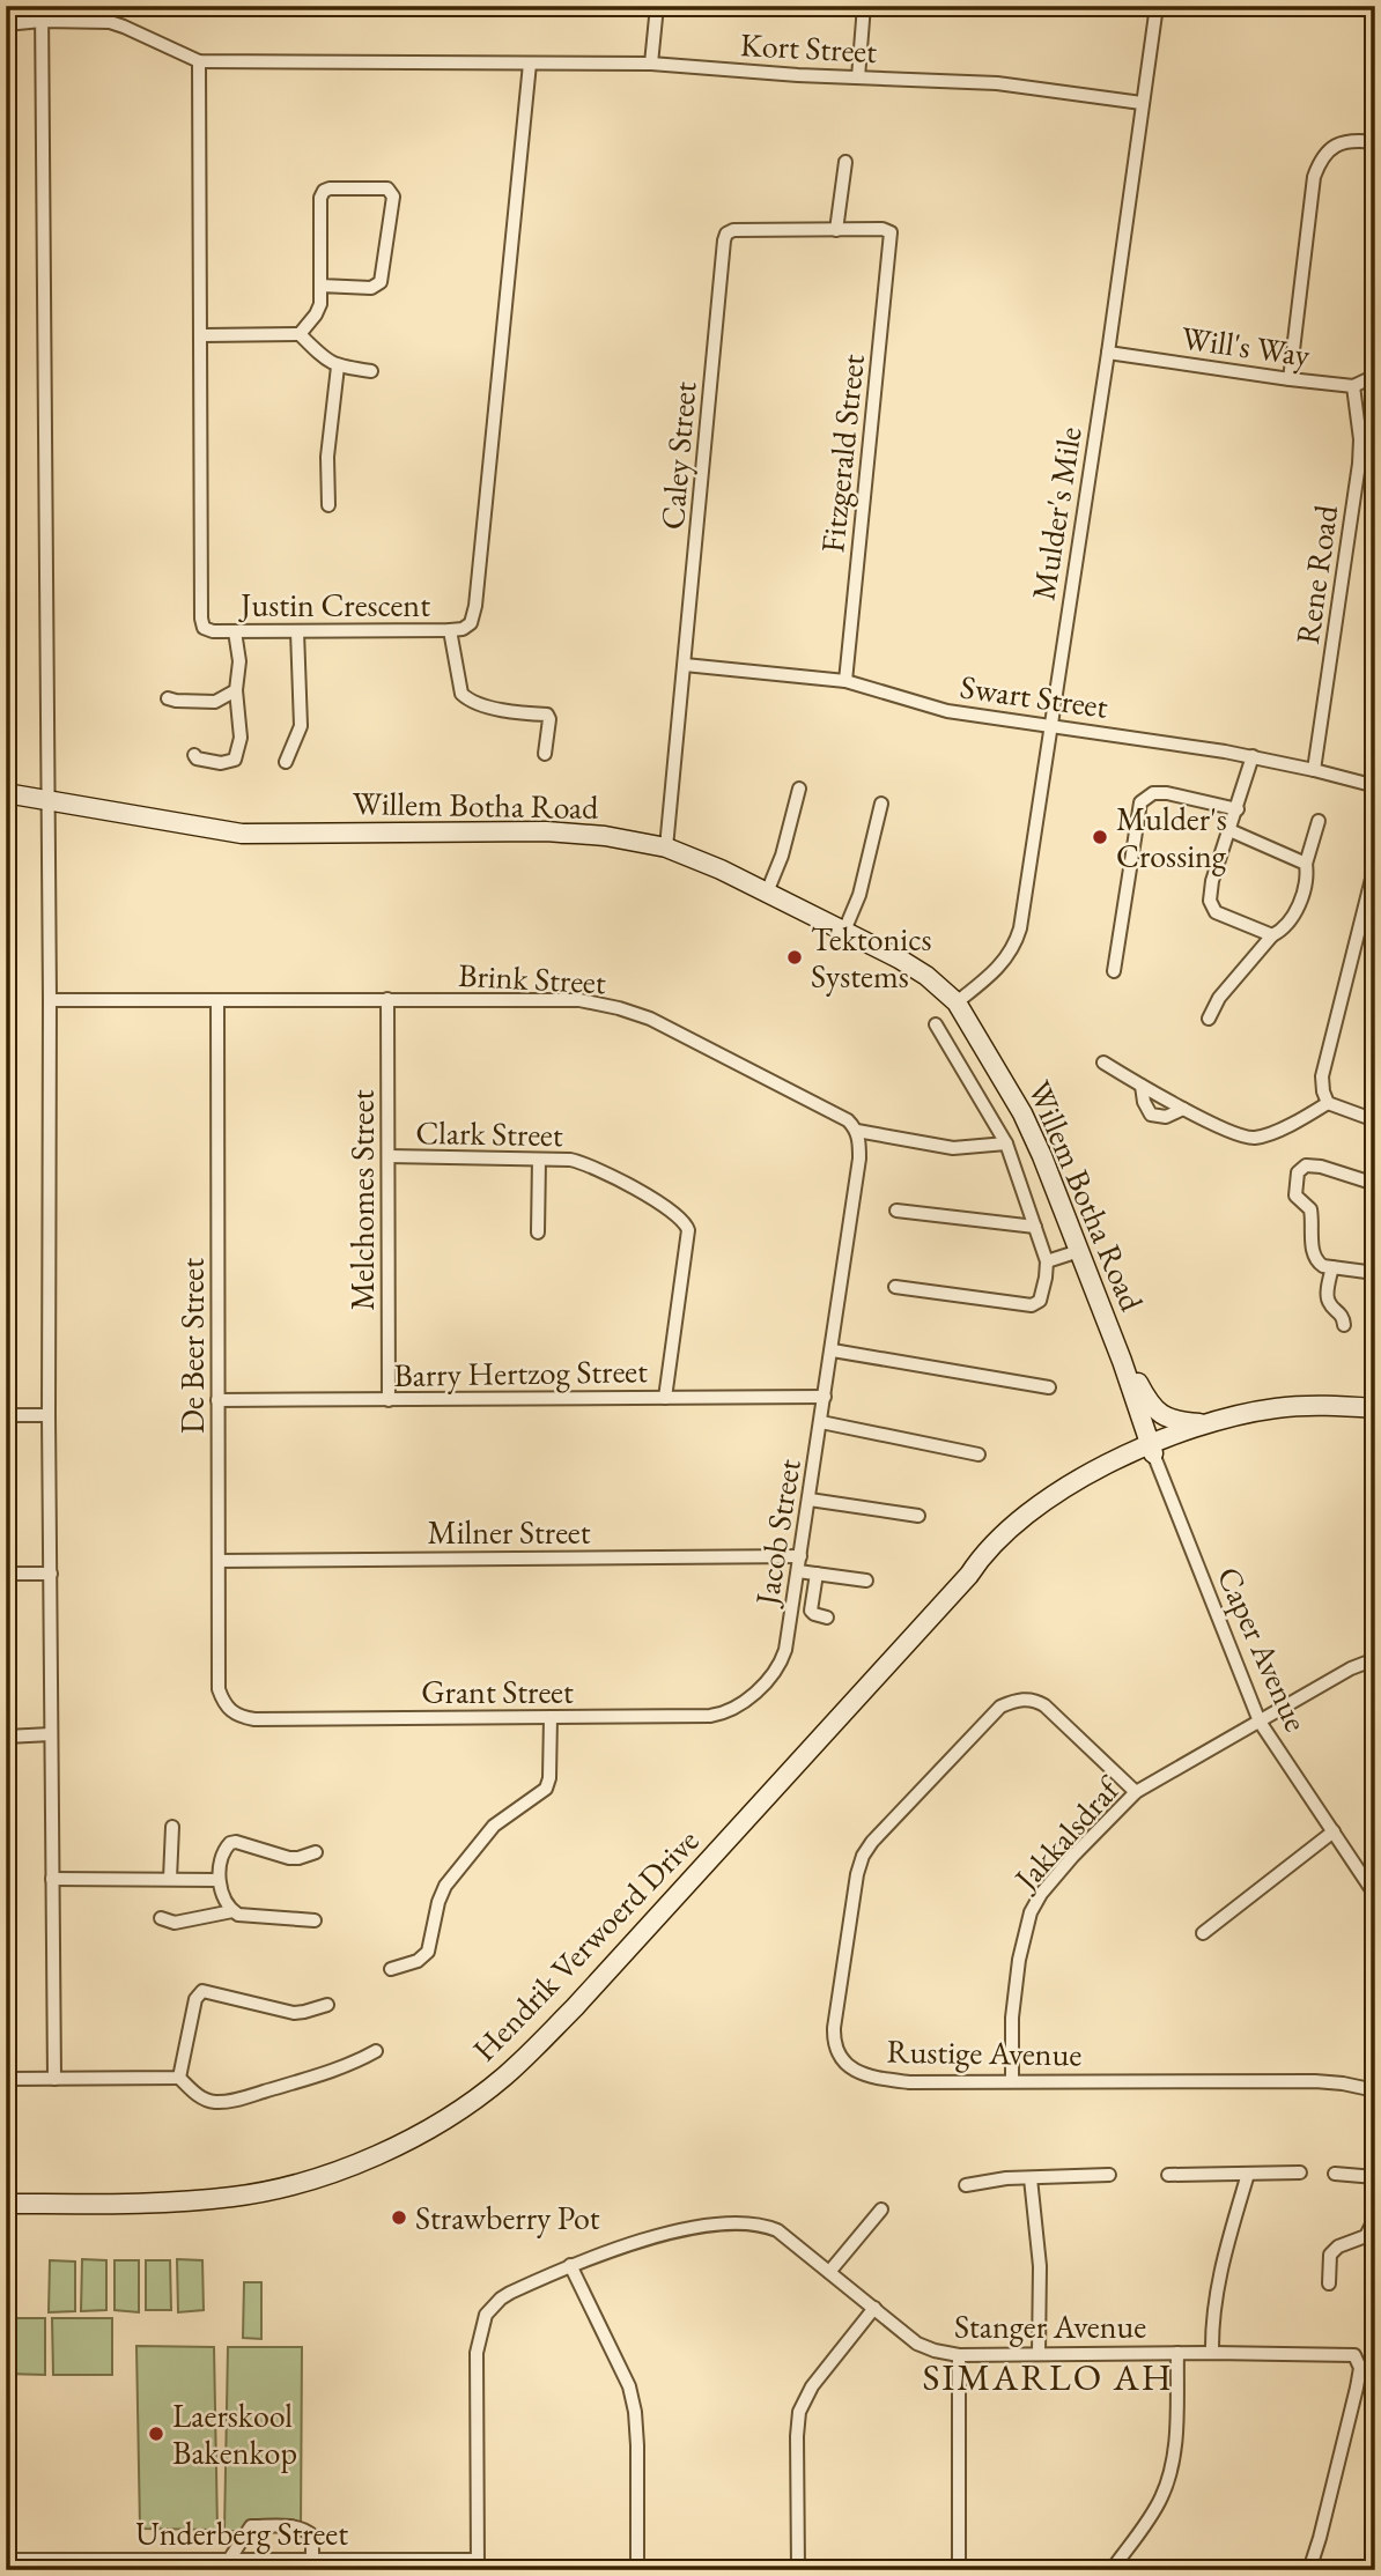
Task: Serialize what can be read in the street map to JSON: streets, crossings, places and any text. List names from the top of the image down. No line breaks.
{"streets":{"main road":["Willem Botha Road","Hendrik Verwoerd Drive"],"street":["Kort Street","Will's Way","Fitzgerald Street","Caley Street","Mulder's Mile","Rene Road","Justin Crescent","Swart Street","Brink Street","Clark Street","Melchomes Street","De Beer Street","Barry Hertzog Street","Milner Street","Jacob Street","Caper Avenue","Grant Street","Jakkalsdraf","Rustige Avenue","Stanger Avenue","Underberg Street"]},"crossings":[["Kort Street","Mulder's Mile"],["Kort Street","Justin Crescent"],["Will's Way","Mulder's Mile"],["Will's Way","Rene Road"],["Fitzgerald Street","Caley Street"],["Fitzgerald Street","Swart Street"],["Caley Street","Swart Street"],["Caley Street","Willem Botha Road"],["Mulder's Mile","Swart Street"],["Mulder's Mile","Willem Botha Road"],["Rene Road","Swart Street"],["Willem Botha Road","Caper Avenue"],["Willem Botha Road","Hendrik Verwoerd Drive"],["Brink Street","Melchomes Street"],["Brink Street","De Beer Street"],["Clark Street","Melchomes Street"],["Clark Street","Barry Hertzog Street"],["Melchomes Street","Barry Hertzog Street"],["De Beer Street","Barry Hertzog Street"],["De Beer Street","Milner Street"],["De Beer Street","Grant Street"],["Barry Hertzog Street","Jacob Street"],["Milner Street","Jacob Street"],["Jacob Street","Grant Street"],["Caper Avenue","Jakkalsdraf"],["Caper Avenue","Hendrik Verwoerd Drive"],["Jakkalsdraf","Rustige Avenue"],["Stanger Avenue","Underberg Street"]],"districts":["SIMARLO AH"],"places":["Mulder's Crossing","Tektonics Systems","Strawberry Pot","Laerskool Bakenkop"]}
